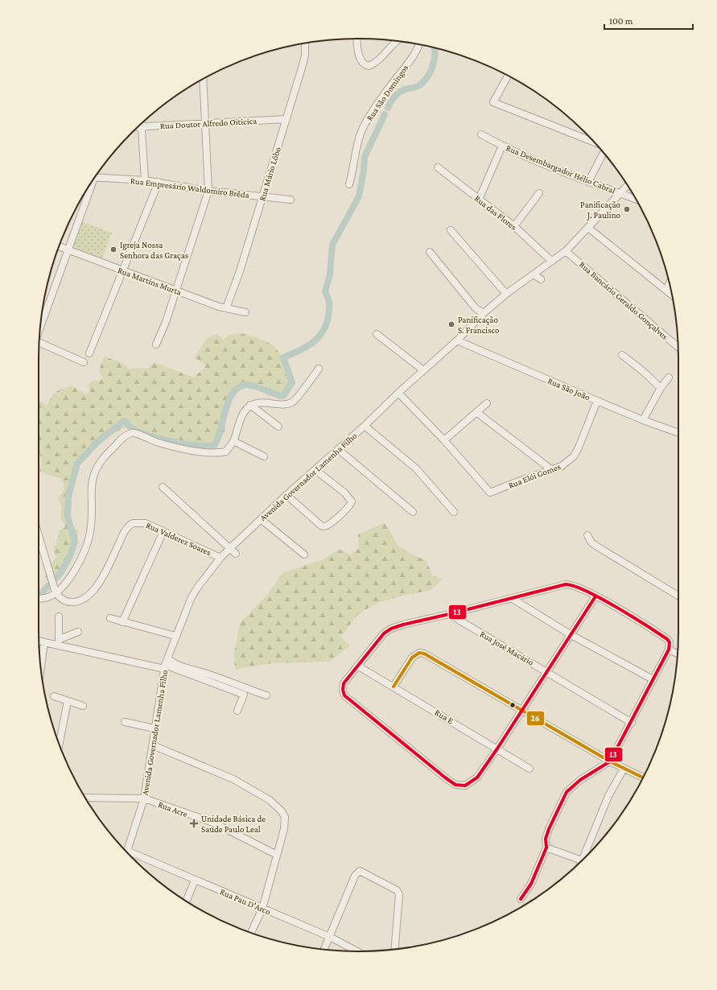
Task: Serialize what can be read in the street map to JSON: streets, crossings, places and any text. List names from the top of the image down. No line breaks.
{"streets":{"street":["Rua São Domingos","Rua Doutor Alfredo Oiticica","Rua Desembargador Hélio Cabral","Rua Mário Lôbo","Rua Empresário Waldomiro Brêda","Rua das Flores","Rua Martins Murta","Rua Bancário Geraldo Gonçalves","Rua São João","Rua Elói Gomes","Avenida Governador Lamenha Filho","Rua Valderez Soares","Rua José Macário","Rua E","Rua Acre","Rua Pau D'Arco"]},"crossings":[["Rua Doutor Alfredo Oiticica","Rua Mário Lôbo"],["Rua Desembargador Hélio Cabral","Avenida Governador Lamenha Filho"],["Rua Mário Lôbo","Rua Empresário Waldomiro Brêda"],["Rua Mário Lôbo","Rua Martins Murta"],["Rua das Flores","Avenida Governador Lamenha Filho"],["Rua Bancário Geraldo Gonçalves","Avenida Governador Lamenha Filho"],["Rua São João","Rua Elói Gomes"],["Rua São João","Avenida Governador Lamenha Filho"],["Avenida Governador Lamenha Filho","Rua Valderez Soares"],["Avenida Governador Lamenha Filho","Rua Acre"]],"places":{"other":["Panificação J. Paulino","Igreja Nossa Senhora das Graças","Panificação S. Francisco"],"health":["Unidade Básica de Saúde Paulo Leal"]},"lines":["transit line 13","transit line 26"],"scale_bar":"100 m"}
